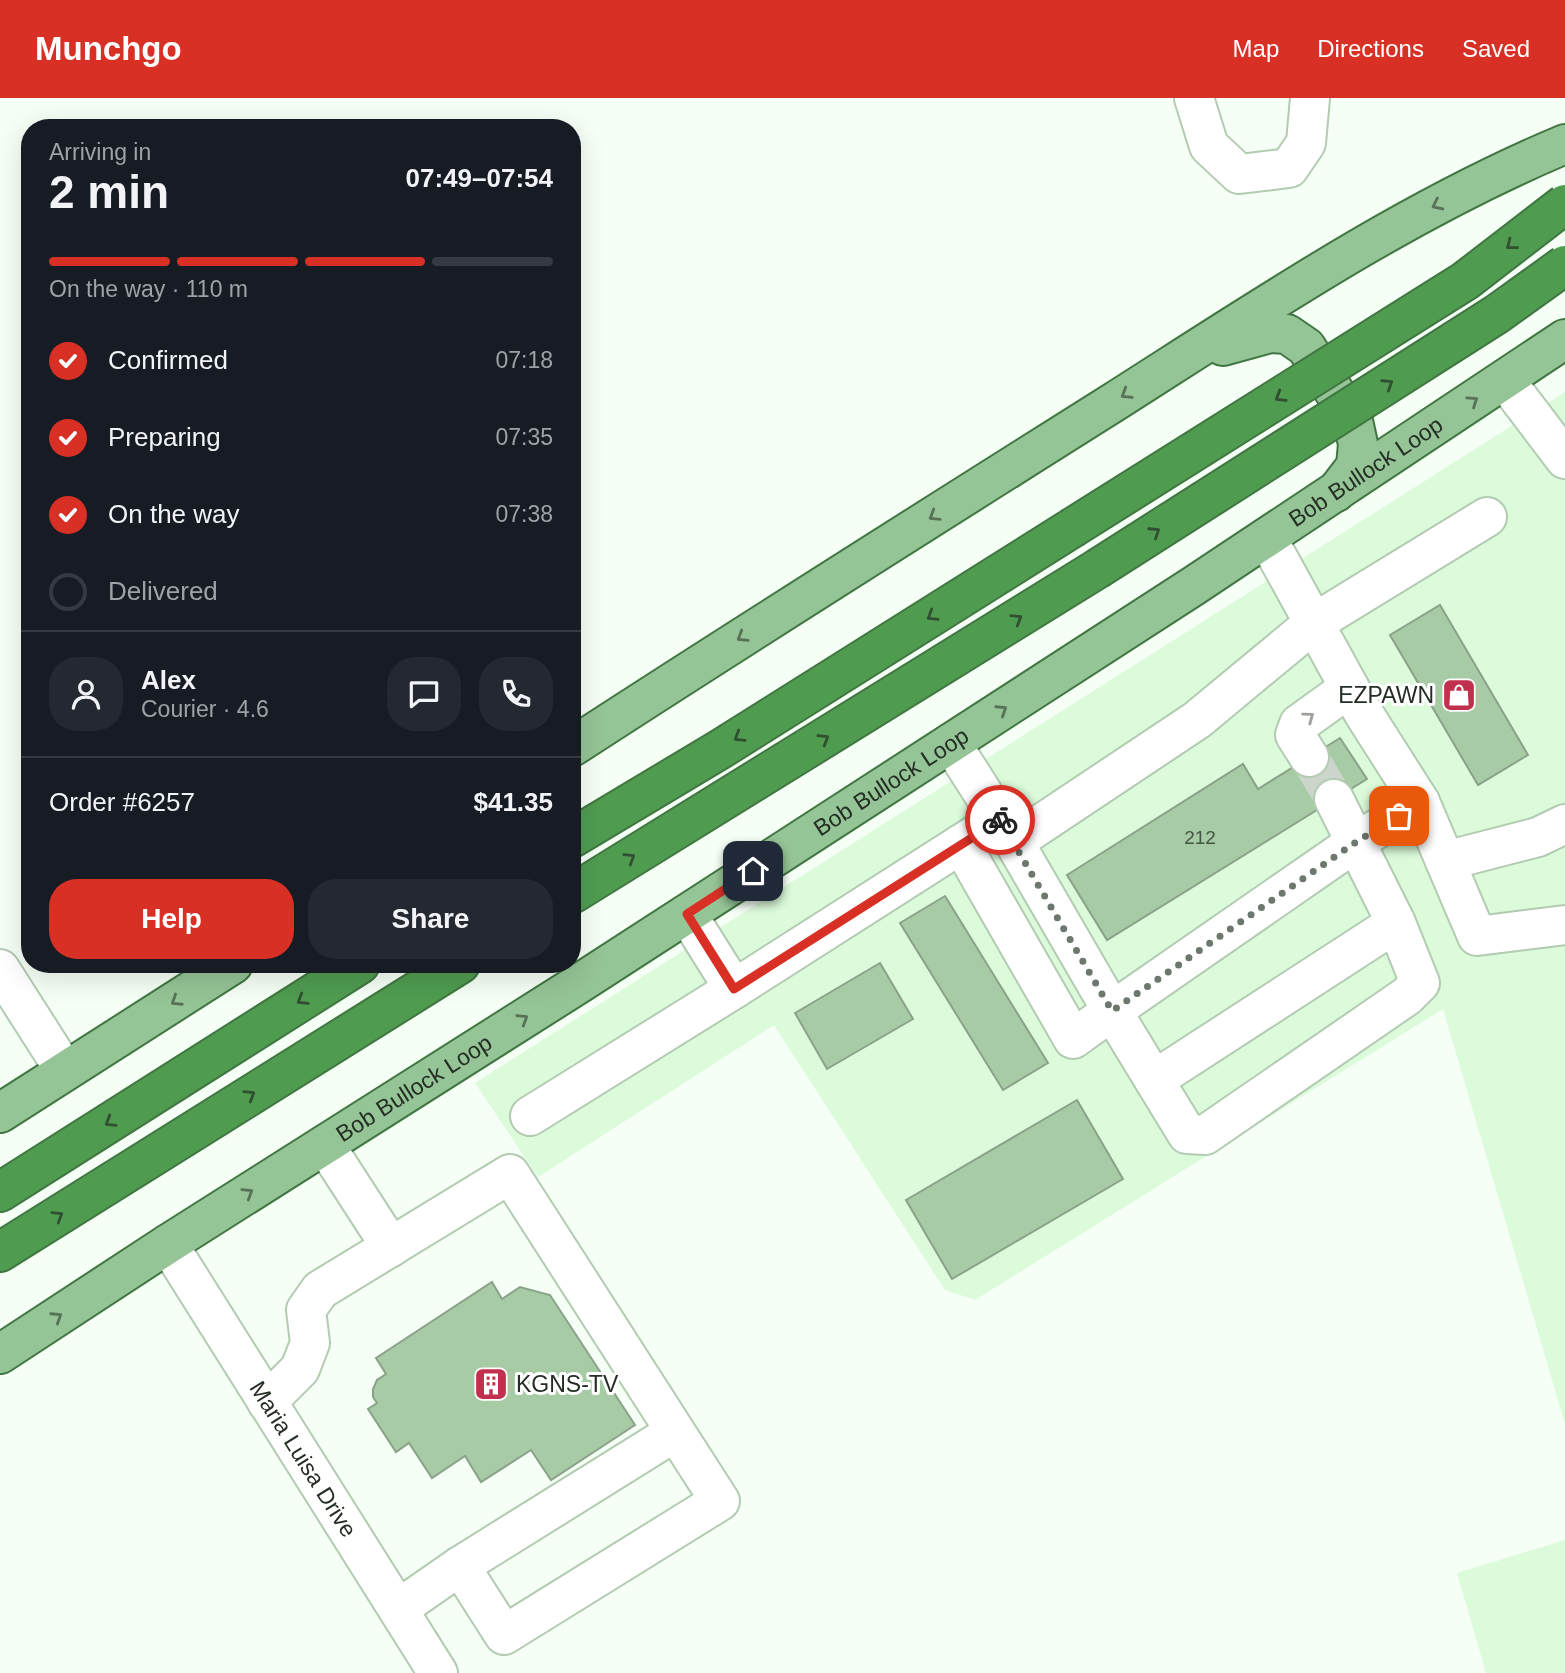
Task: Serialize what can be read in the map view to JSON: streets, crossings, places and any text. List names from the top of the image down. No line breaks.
{"streets":{"main road":["Bob Bullock Loop"],"street":["Maria Luisa Drive"]},"crossings":[["Bob Bullock Loop","Maria Luisa Drive"]],"places":{"shop":["EZPAWN"],"building":["KGNS-TV"]},"house_numbers":["212"],"page":{"header":"Munchgo","nav":["Map","Directions","Saved"],"heading":["2 min","Arriving in","07:49–07:54"],"panel":["Alex","Courier · 4.6","Order #6257","$41.35"],"bar":"On the way · 110 m","list":[["Confirmed","07:18"],["Preparing","07:35"],["On the way","07:38"],"Delivered"],"buttons":["Help","Share"]}}
